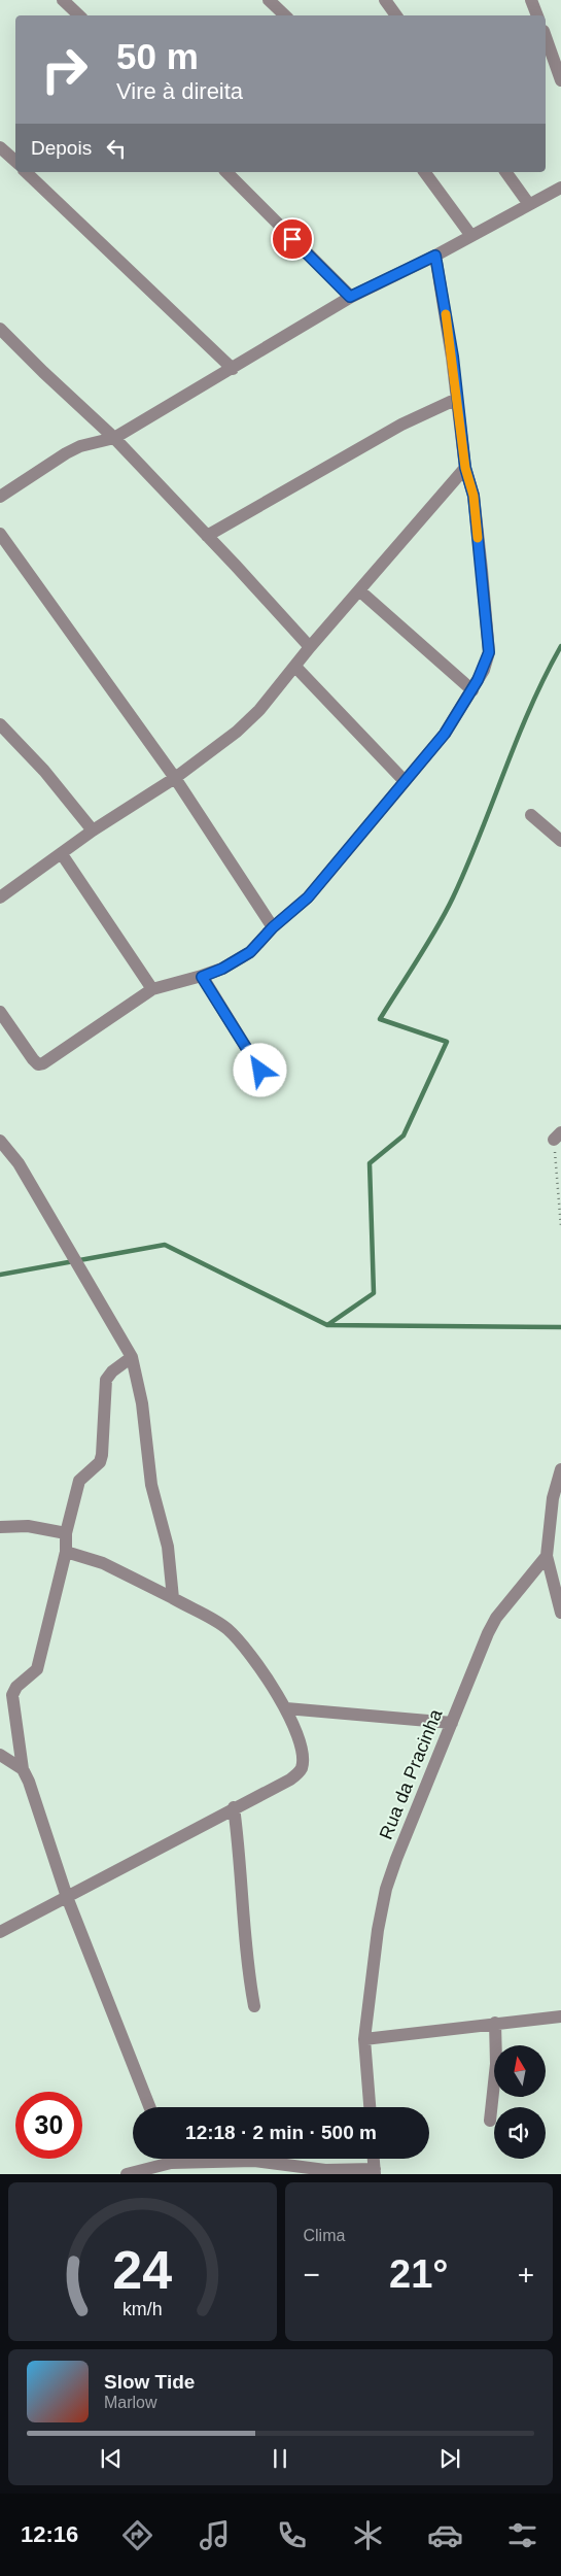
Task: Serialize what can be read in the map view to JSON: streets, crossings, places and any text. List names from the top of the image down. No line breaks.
{"streets":{"street":["Rua da Pracinha"]},"north":"top","page":{"turn":["50 m","Vire à direita"],"then":"Depois","limit":"30","trip":"12:18 · 2 min · 500 m","tile":"Clima","heat":["−","21°","+"],"song":["Slow Tide","Marlow"],"tabs":"12:16","gauge":["24","km/h"]}}
